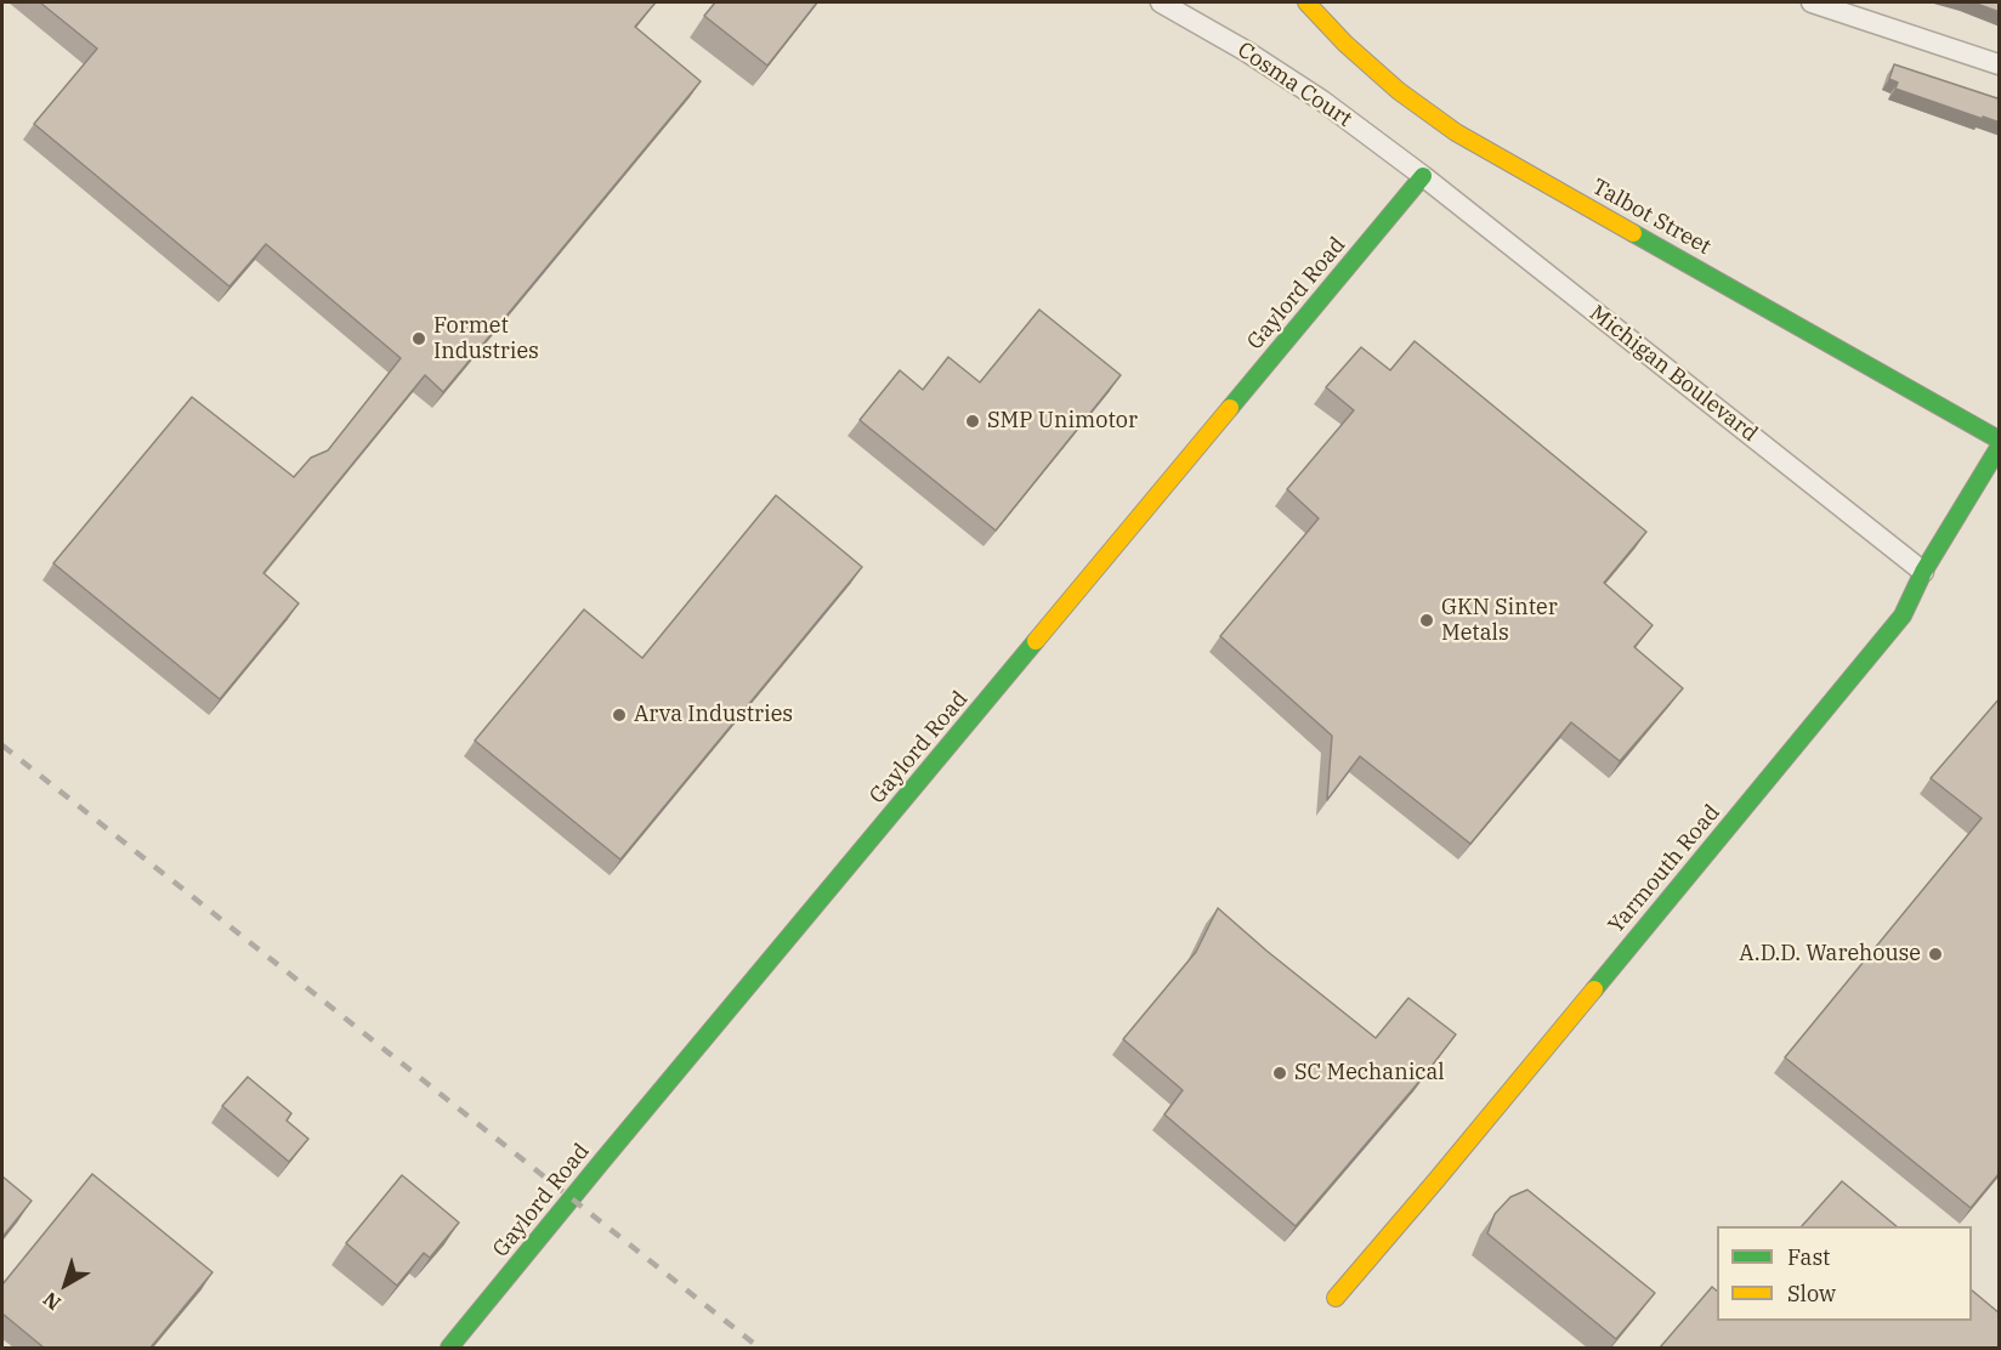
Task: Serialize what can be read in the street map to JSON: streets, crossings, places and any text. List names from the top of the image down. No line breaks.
{"streets":{"street":["Cosma Court","Talbot Street","Gaylord Road","Michigan Boulevard","Yarmouth Road"]},"crossings":[["Cosma Court","Gaylord Road"],["Cosma Court","Michigan Boulevard"],["Gaylord Road","Michigan Boulevard"],["Michigan Boulevard","Yarmouth Road"]],"places":["Formet Industries","SMP Unimotor","GKN Sinter Metals","Arva Industries","A.D.D. Warehouse","SC Mechanical"],"legend":["Fast","Slow"],"north":"bottom left"}
